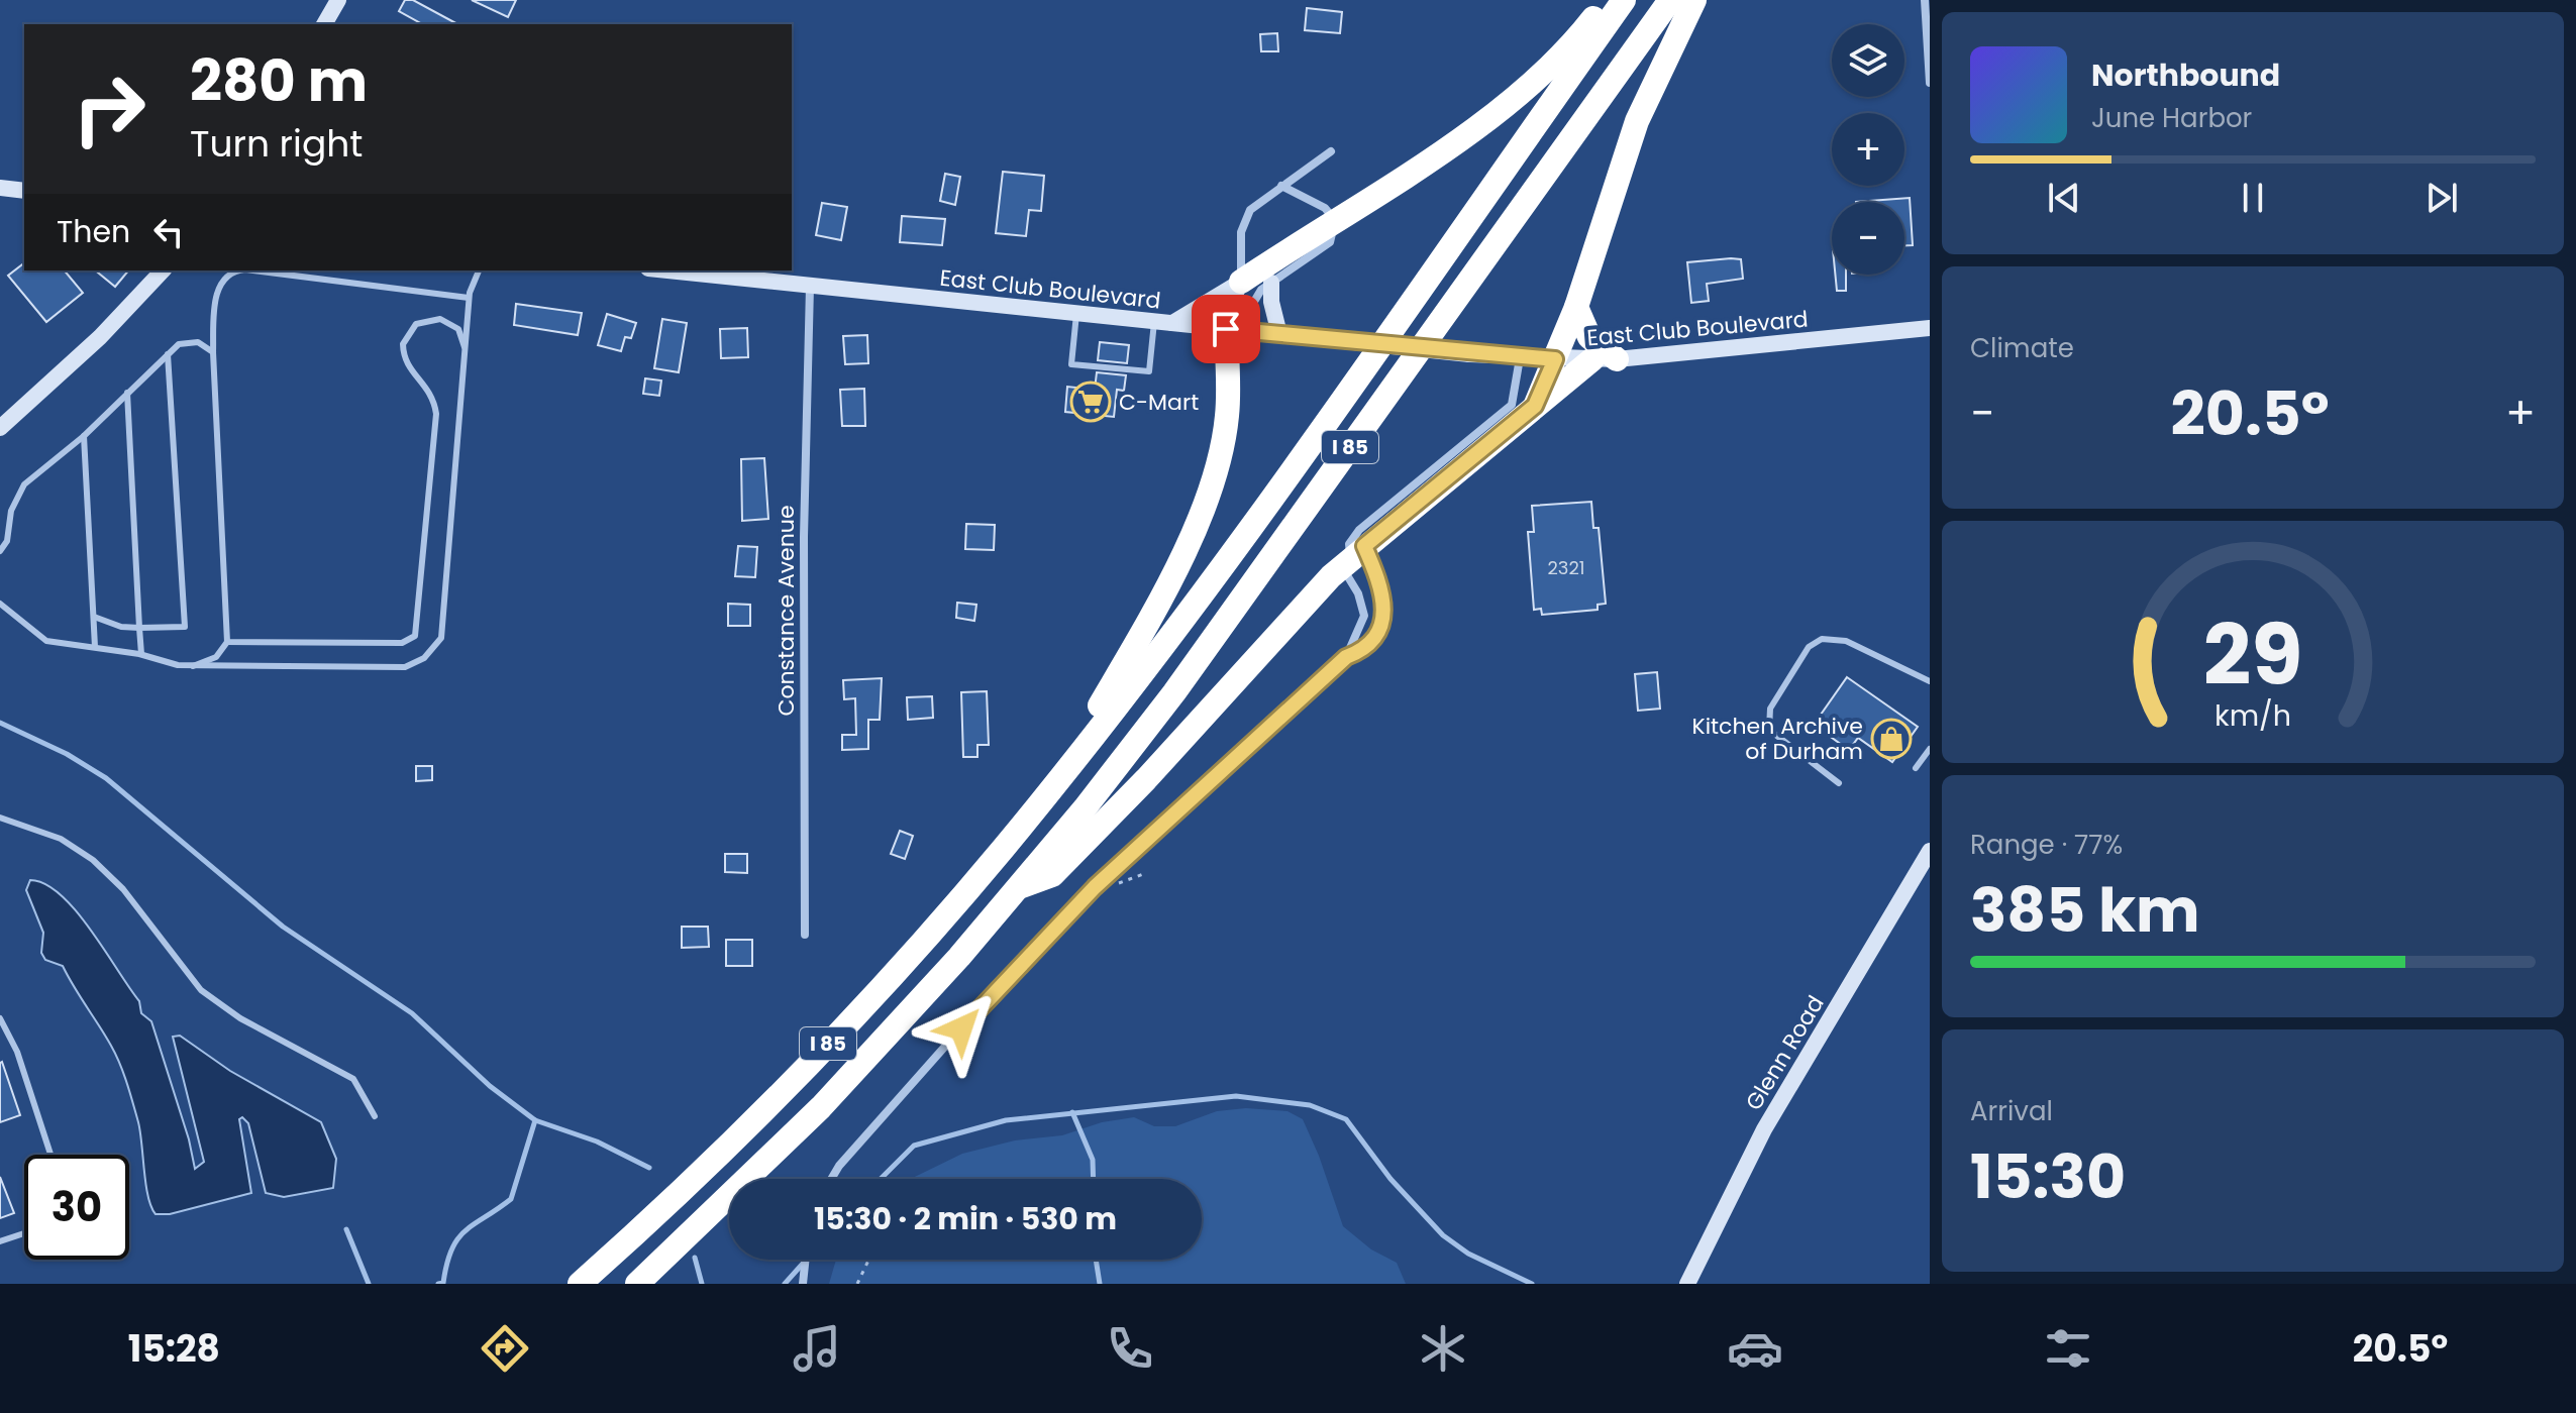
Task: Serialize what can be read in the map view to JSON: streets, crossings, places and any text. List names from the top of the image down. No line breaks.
{"streets":{"highway":["I 85"],"street":["East Club Boulevard","Constance Avenue","Glenn Road"]},"crossings":[["East Club Boulevard","Constance Avenue"]],"places":{"supermarket":["C-Mart"],"shop":["Kitchen Archive of Durham"]},"house_numbers":["2321"],"page":{"map_buttons":["+","−"],"turn":["280 m","Turn right"],"song":["Northbound","June Harbor"],"then":"Then","tile":["Climate",["Range · 77%","385 km"],["Arrival","15:30"]],"heat":["−","20.5°","+"],"limit":"30","trip":"15:30 · 2 min · 530 m","tabs":["15:28","20.5°"],"gauge":["29","km/h"]}}
